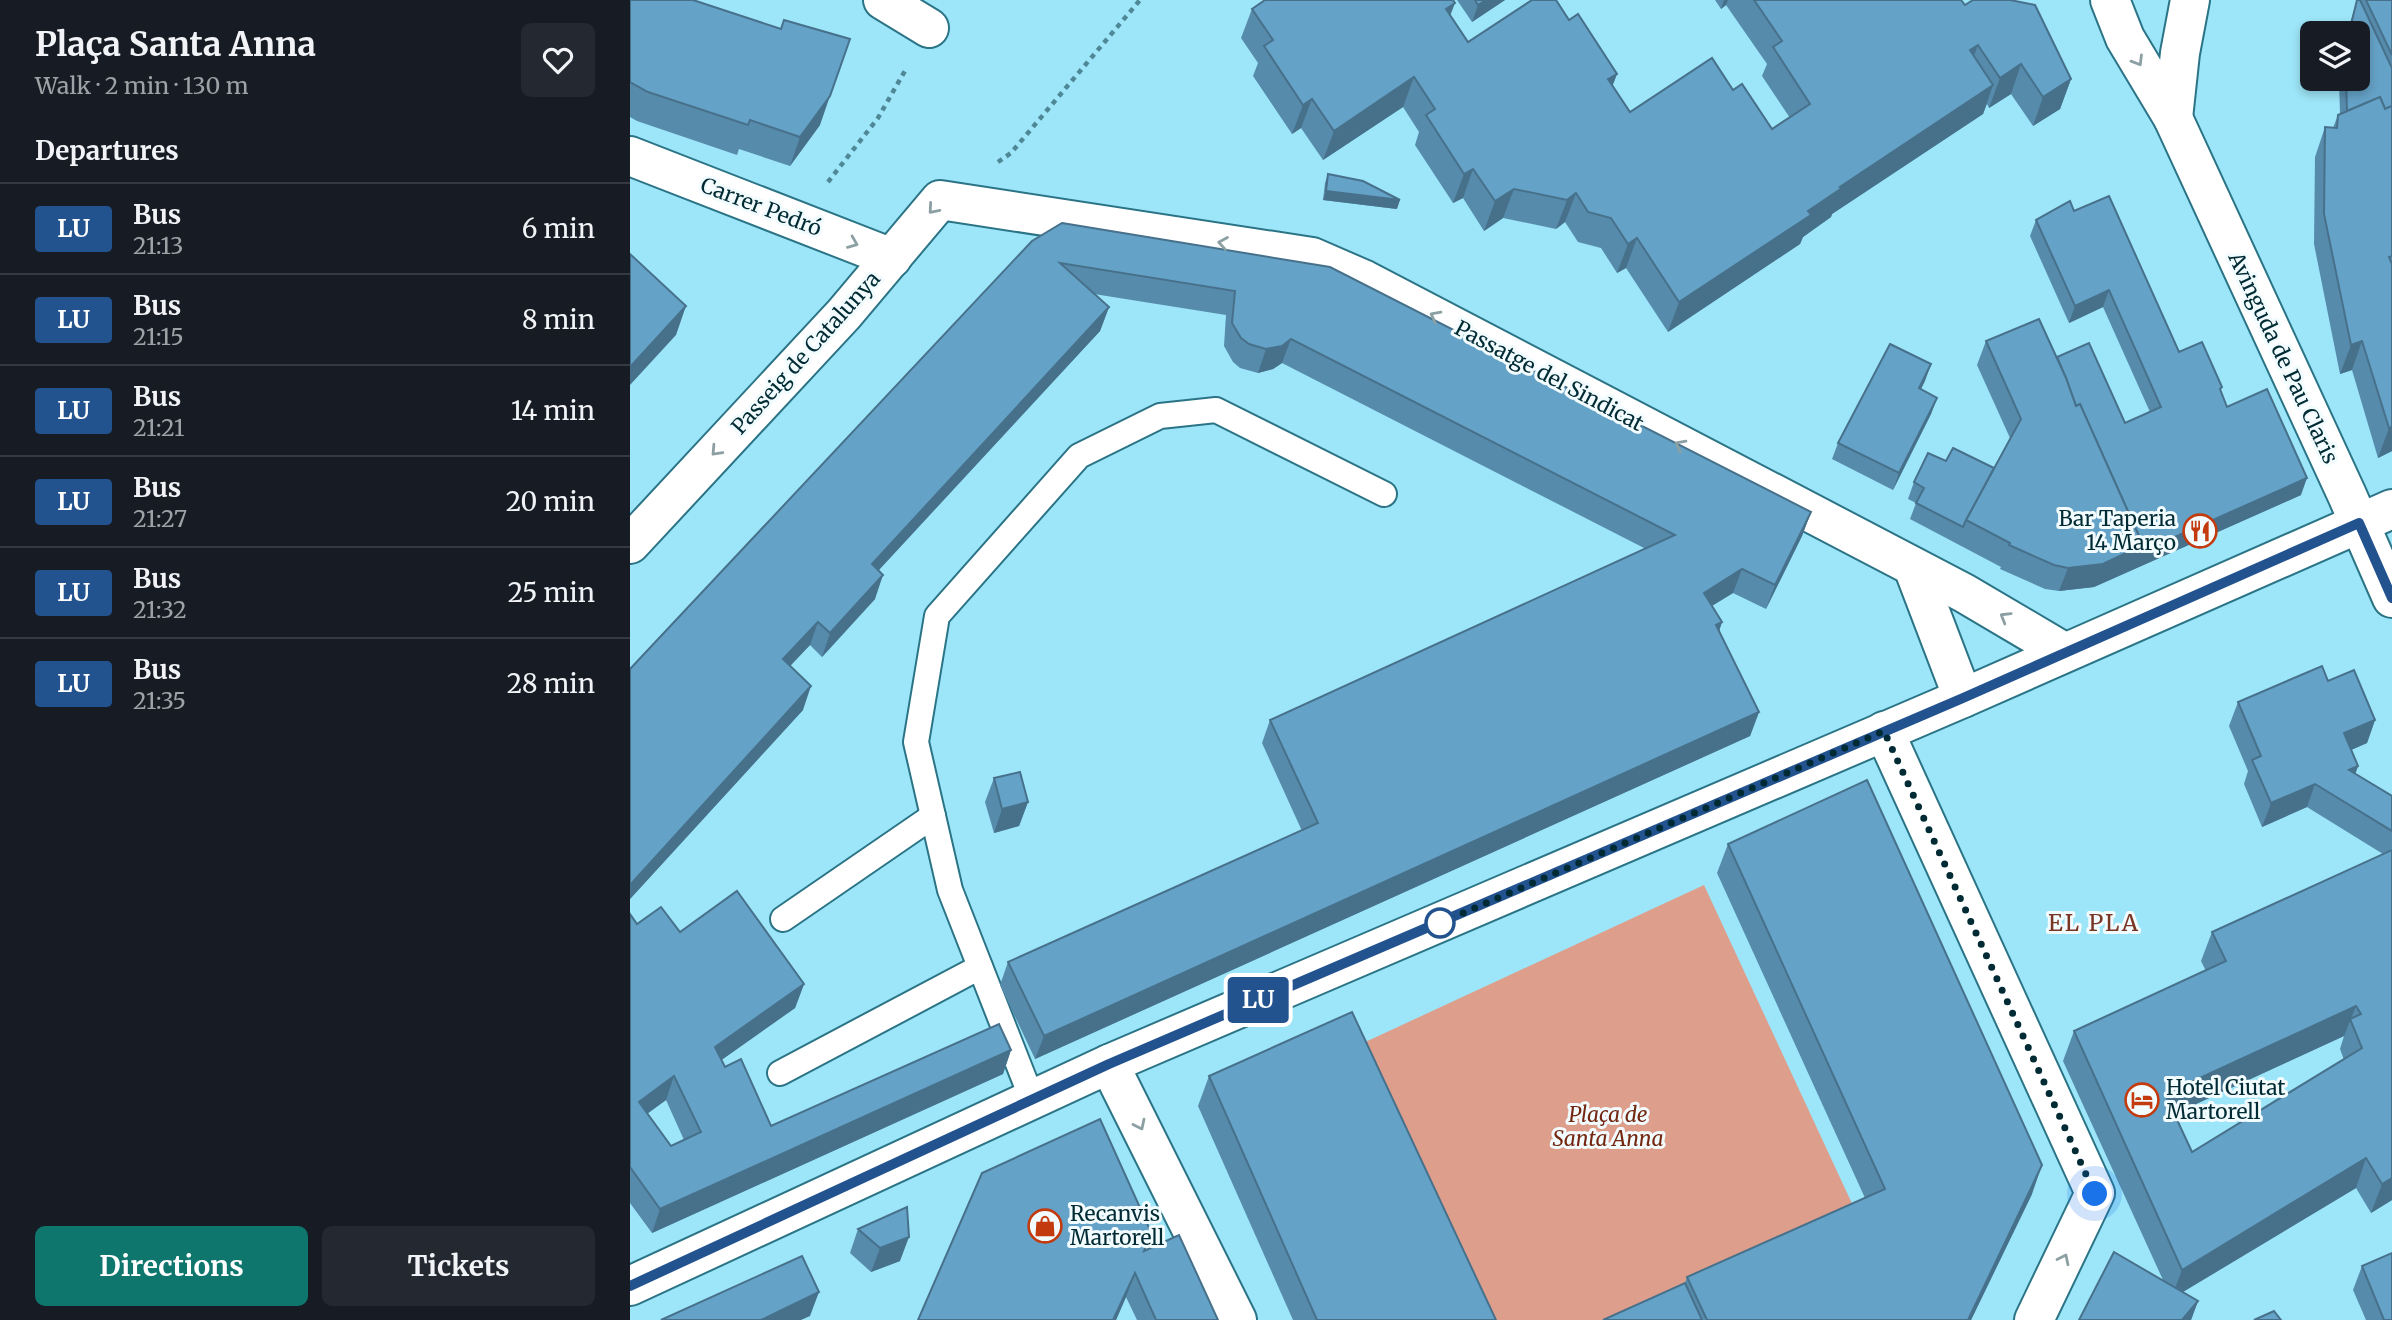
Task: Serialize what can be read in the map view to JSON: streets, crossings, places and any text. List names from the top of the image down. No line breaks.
{"streets":{"street":["Carrer Pedró","Passeig de Catalunya","Avinguda de Pau Claris","Passatge del Sindicat"]},"crossings":[["Carrer Pedró","Passeig de Catalunya"],["Passeig de Catalunya","Passatge del Sindicat"]],"one_way":["Passeig de Catalunya","Passatge del Sindicat"],"districts":["EL PLA"],"parks":["Plaça de Santa Anna"],"places":{"restaurant":["Bar Taperia 14 Março"],"hotel":["Hotel Ciutat Martorell"],"shop":["Recanvis Martorell"]},"lines":["bus line LU"],"page":{"heading":[["Plaça Santa Anna","Walk · 2 min · 130 m"],"Departures"],"on_map":"LU","list":[{"mark":"LU","name":"Bus","note":"21:13","value":"6 min"},{"mark":"LU","name":"Bus","note":"21:15","value":"8 min"},{"mark":"LU","name":"Bus","note":"21:21","value":"14 min"},{"mark":"LU","name":"Bus","note":"21:27","value":"20 min"},{"mark":"LU","name":"Bus","note":"21:32","value":"25 min"},{"mark":"LU","name":"Bus","note":"21:35","value":"28 min"}],"buttons":["Directions","Tickets"]}}
